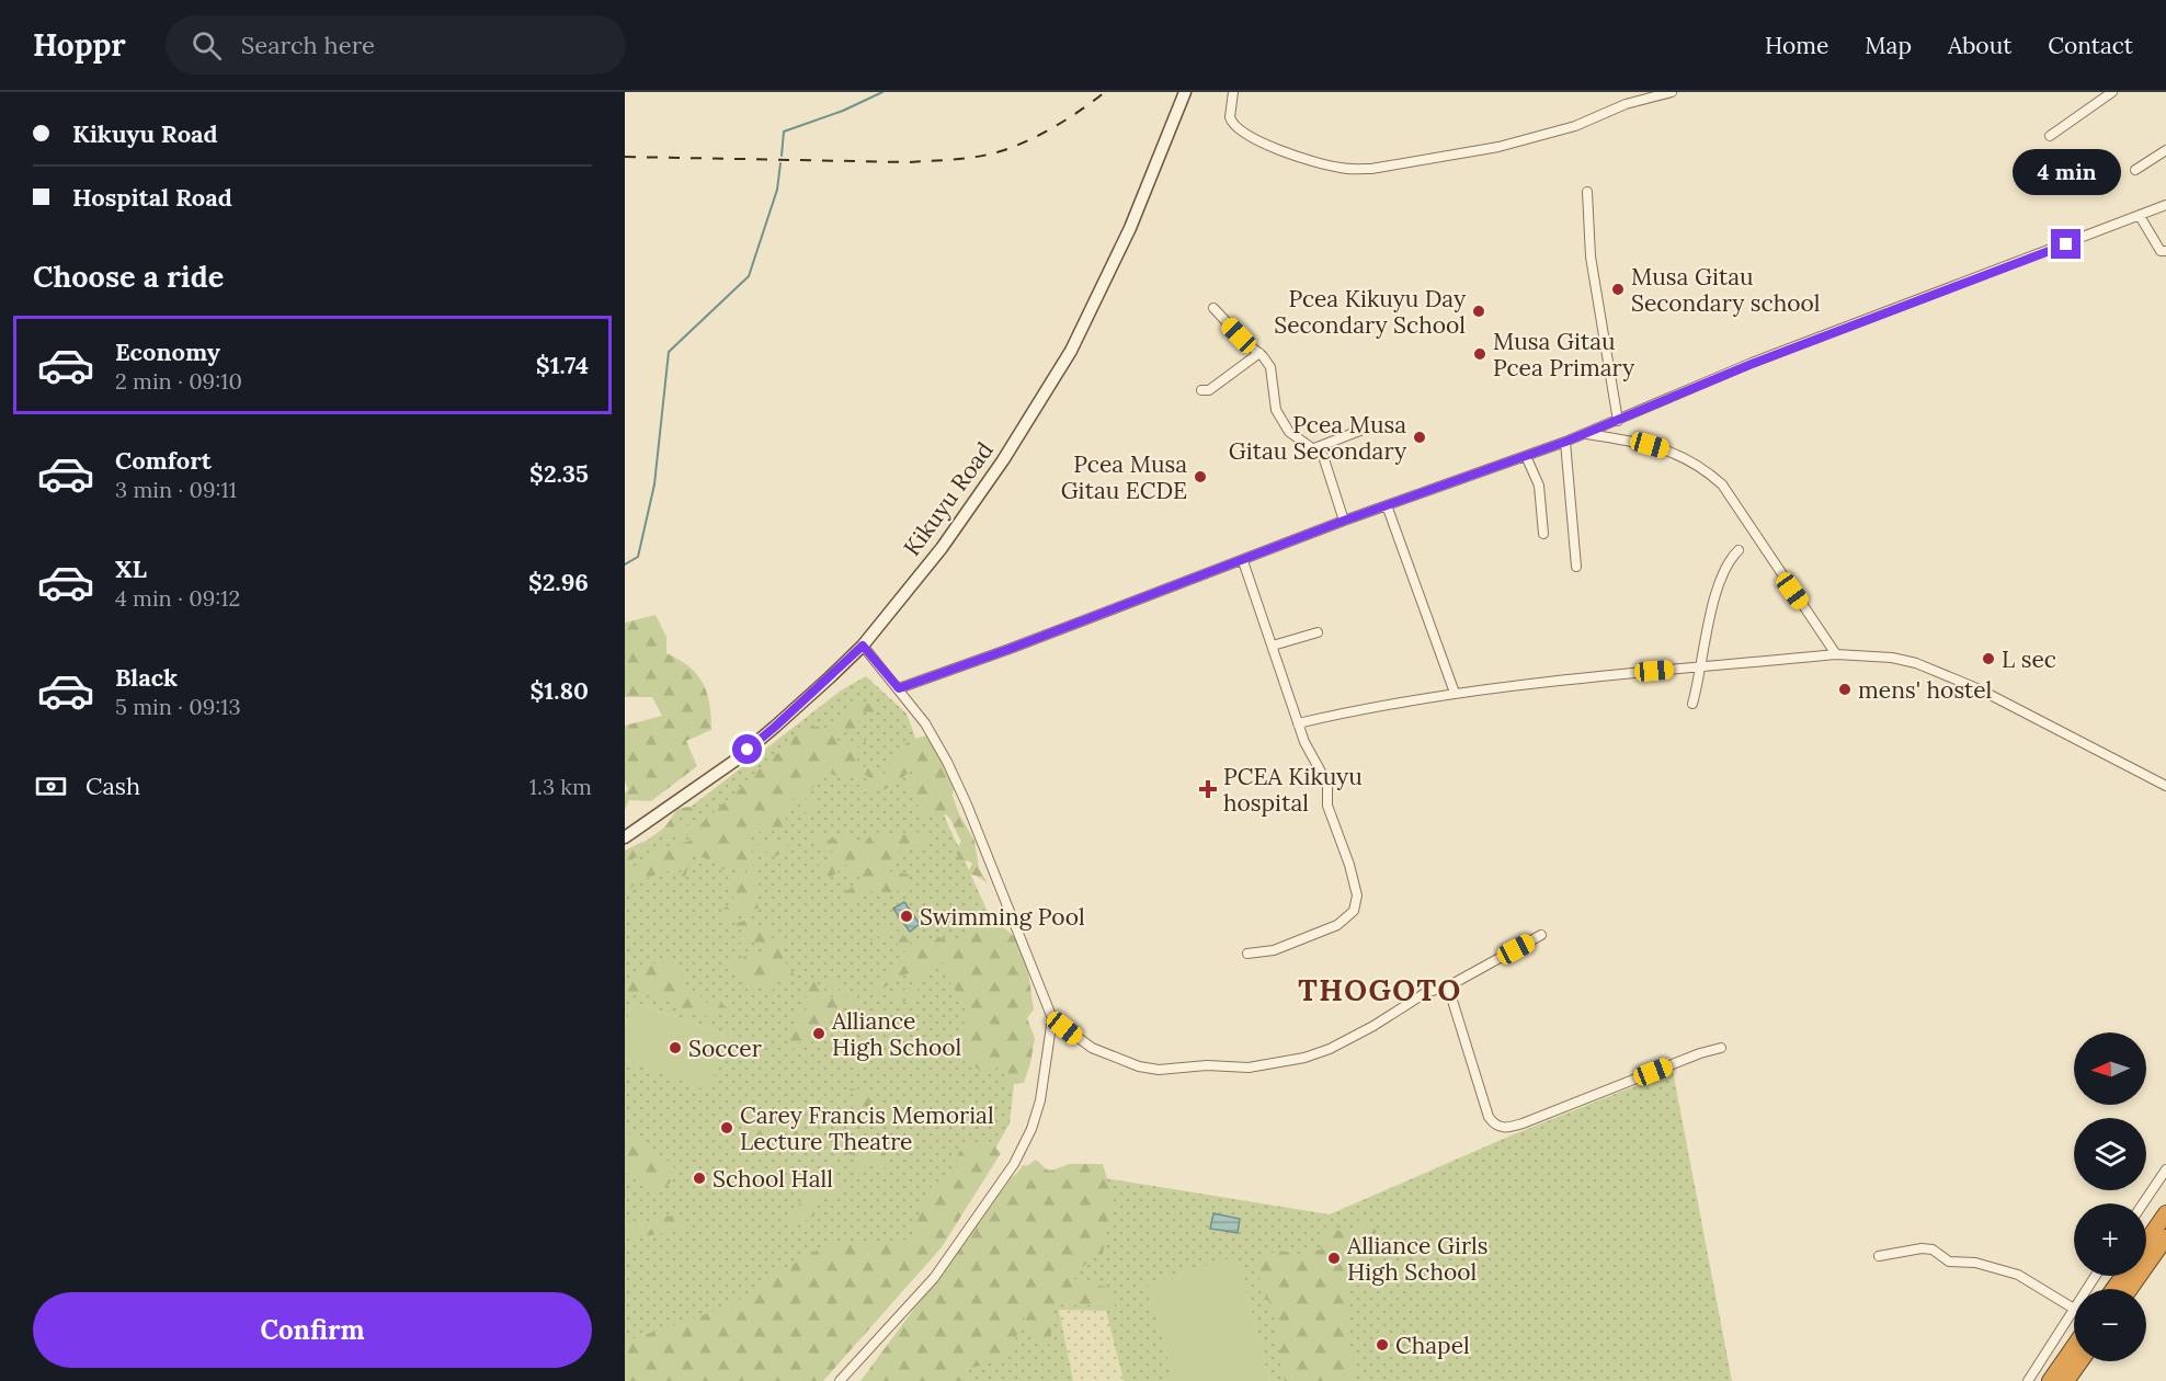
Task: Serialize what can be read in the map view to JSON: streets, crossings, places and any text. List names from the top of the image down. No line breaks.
{"streets":{"main road":["Kikuyu Road"]},"districts":["THOGOTO"],"places":{"other":["Musa Gitau Secondary school","Pcea Kikuyu Day Secondary School","Musa Gitau Pcea Primary","Pcea Musa Gitau Secondary","Pcea Musa Gitau ECDE","L sec","mens' hostel","Swimming Pool","Alliance High School","Soccer","Carey Francis Memorial Lecture Theatre","School Hall","Alliance Girls High School","Chapel"],"health":["PCEA Kikuyu hospital"]},"north":"left","page":{"header":"Hoppr","search":"Search here","nav":["Home","Map","About","Contact"],"banner":["Kikuyu Road","Hospital Road"],"bubble":"4 min","heading":"Choose a ride","list":[{"name":"Economy","note":"2 min · 09:10","value":"$1.74"},{"name":"Comfort","note":"3 min · 09:11","value":"$2.35"},{"name":"XL","note":"4 min · 09:12","value":"$2.96"},{"name":"Black","note":"5 min · 09:13","value":"$1.80"}],"pay":["Cash","1.3 km"],"map_buttons":["+","−"],"buttons":"Confirm"}}
